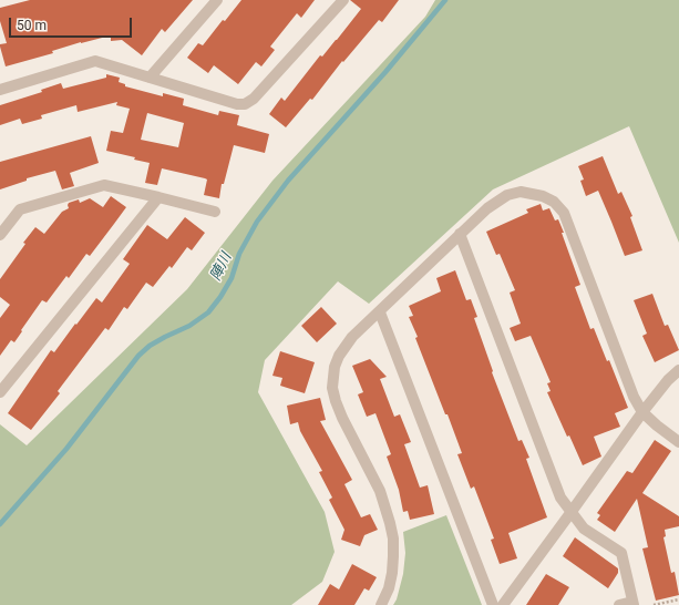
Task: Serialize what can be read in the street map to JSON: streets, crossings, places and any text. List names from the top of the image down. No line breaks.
{"water":["陣川"],"scale_bar":"50 m"}
